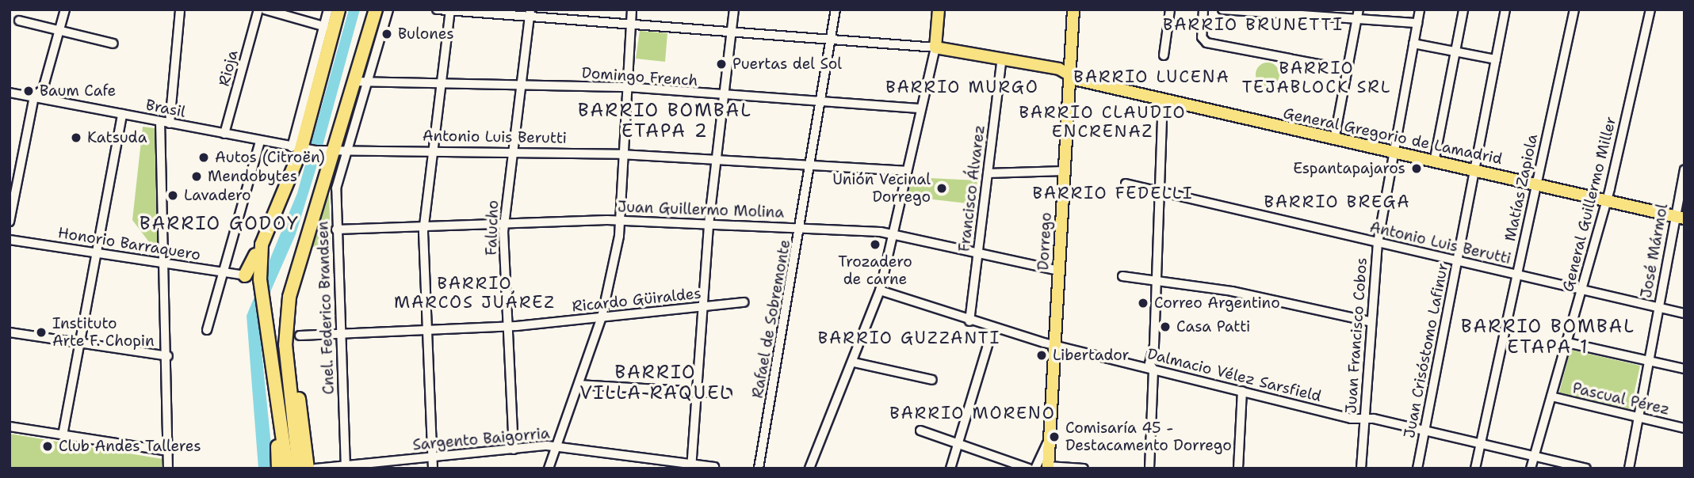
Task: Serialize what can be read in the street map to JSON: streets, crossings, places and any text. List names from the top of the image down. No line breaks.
{"streets":{"main road":["General Gregorio de Lamadrid","Dorrego"],"street":["Rioja","Domingo French","Brasil","Antonio Luis Berutti","Matías Zapiola","Francisco Álvarez","General Guillermo Miller","Juan Guillermo Molina","Falucho","Honorio Barraquero","José Mármol","Ricardo Güiraldes","Cnel. Federico Brandsen","Rafael de Sobremonte","Juan Francisco Cobos","Juan Crisóstomo Lafinur","Dalmacio Vélez Sarsfield","Pascual Pérez","Sargento Baigorria"]},"crossings":[["Rioja","Brasil"],["Domingo French","Falucho"],["Domingo French","Cnel. Federico Brandsen"],["Domingo French","Rafael de Sobremonte"],["Brasil","Antonio Luis Berutti"],["General Gregorio de Lamadrid","Matías Zapiola"],["General Gregorio de Lamadrid","Francisco Álvarez"],["General Gregorio de Lamadrid","General Guillermo Miller"],["General Gregorio de Lamadrid","Falucho"],["General Gregorio de Lamadrid","Dorrego"],["General Gregorio de Lamadrid","José Mármol"],["General Gregorio de Lamadrid","Rafael de Sobremonte"],["General Gregorio de Lamadrid","Juan Francisco Cobos"],["General Gregorio de Lamadrid","Juan Crisóstomo Lafinur"],["Antonio Luis Berutti","Matías Zapiola"],["Antonio Luis Berutti","General Guillermo Miller"],["Antonio Luis Berutti","Falucho"],["Antonio Luis Berutti","José Mármol"],["Antonio Luis Berutti","Cnel. Federico Brandsen"],["Antonio Luis Berutti","Rafael de Sobremonte"],["Antonio Luis Berutti","Juan Francisco Cobos"],["Antonio Luis Berutti","Juan Crisóstomo Lafinur"],["Matías Zapiola","Dalmacio Vélez Sarsfield"],["Francisco Álvarez","Juan Guillermo Molina"],["Francisco Álvarez","Dalmacio Vélez Sarsfield"],["General Guillermo Miller","Dalmacio Vélez Sarsfield"],["General Guillermo Miller","Pascual Pérez"],["Juan Guillermo Molina","Falucho"],["Juan Guillermo Molina","Dorrego"],["Juan Guillermo Molina","Cnel. Federico Brandsen"],["Juan Guillermo Molina","Rafael de Sobremonte"],["Falucho","Ricardo Güiraldes"],["Falucho","Sargento Baigorria"],["Dorrego","Dalmacio Vélez Sarsfield"],["José Mármol","Pascual Pérez"],["Ricardo Güiraldes","Cnel. Federico Brandsen"],["Cnel. Federico Brandsen","Sargento Baigorria"],["Juan Francisco Cobos","Dalmacio Vélez Sarsfield"],["Juan Crisóstomo Lafinur","Dalmacio Vélez Sarsfield"]],"districts":["BARRIO BRUNETTI","BARRIO TEJABLOCK SRL","BARRIO LUCENA","BARRIO MURGO","BARRIO BOMBAL ETAPA 2","BARRIO CLAUDIO ENCRENAZ","BARRIO FEDELLI","BARRIO BREGA","BARRIO GODOY","BARRIO MARCOS JUÁREZ","BARRIO BOMBAL ETAPA 1","BARRIO GUZZANTI","BARRIO VILLA RAQUEL","BARRIO MORENO"],"places":["Bulones","Puertas del Sol","Baum Cafe","Katsuda","Autos (Citroën)","Espantapajaros","Mendobytes","Unión Vecinal Dorrego","Lavadero","Trozadero de carne","Correo Argentino","Casa Patti","Instituto Arte F. Chopin","Libertador","Comisaría 45 - Destacamento Dorrego","Club Andes Talleres"]}
